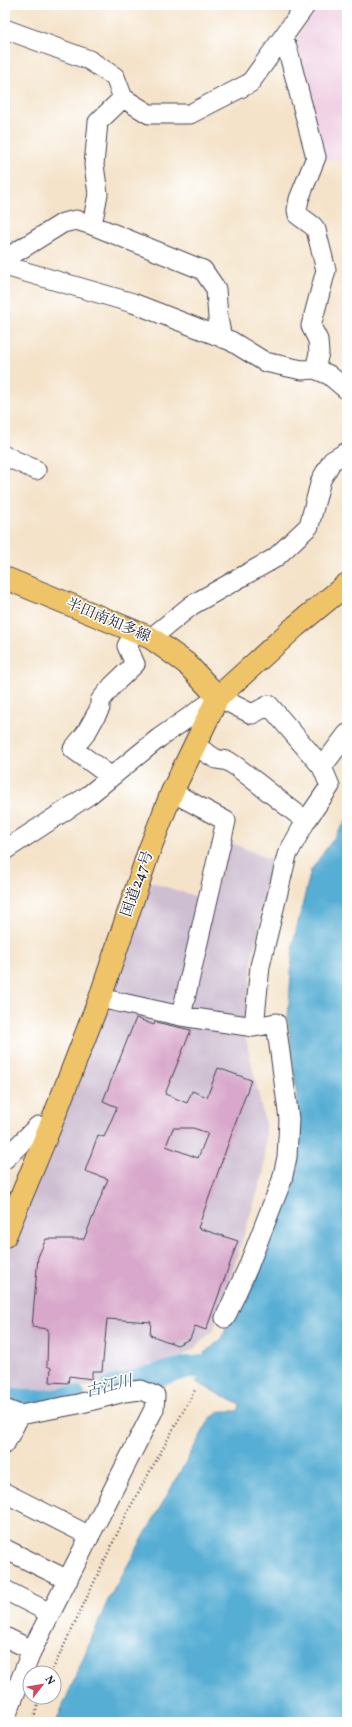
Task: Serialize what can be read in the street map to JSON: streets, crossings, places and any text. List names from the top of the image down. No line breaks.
{"streets":{"main road":["半田南知多線","国道247号"]},"crossings":[["半田南知多線","国道247号"]],"water":["古江川"],"north":"top right"}
